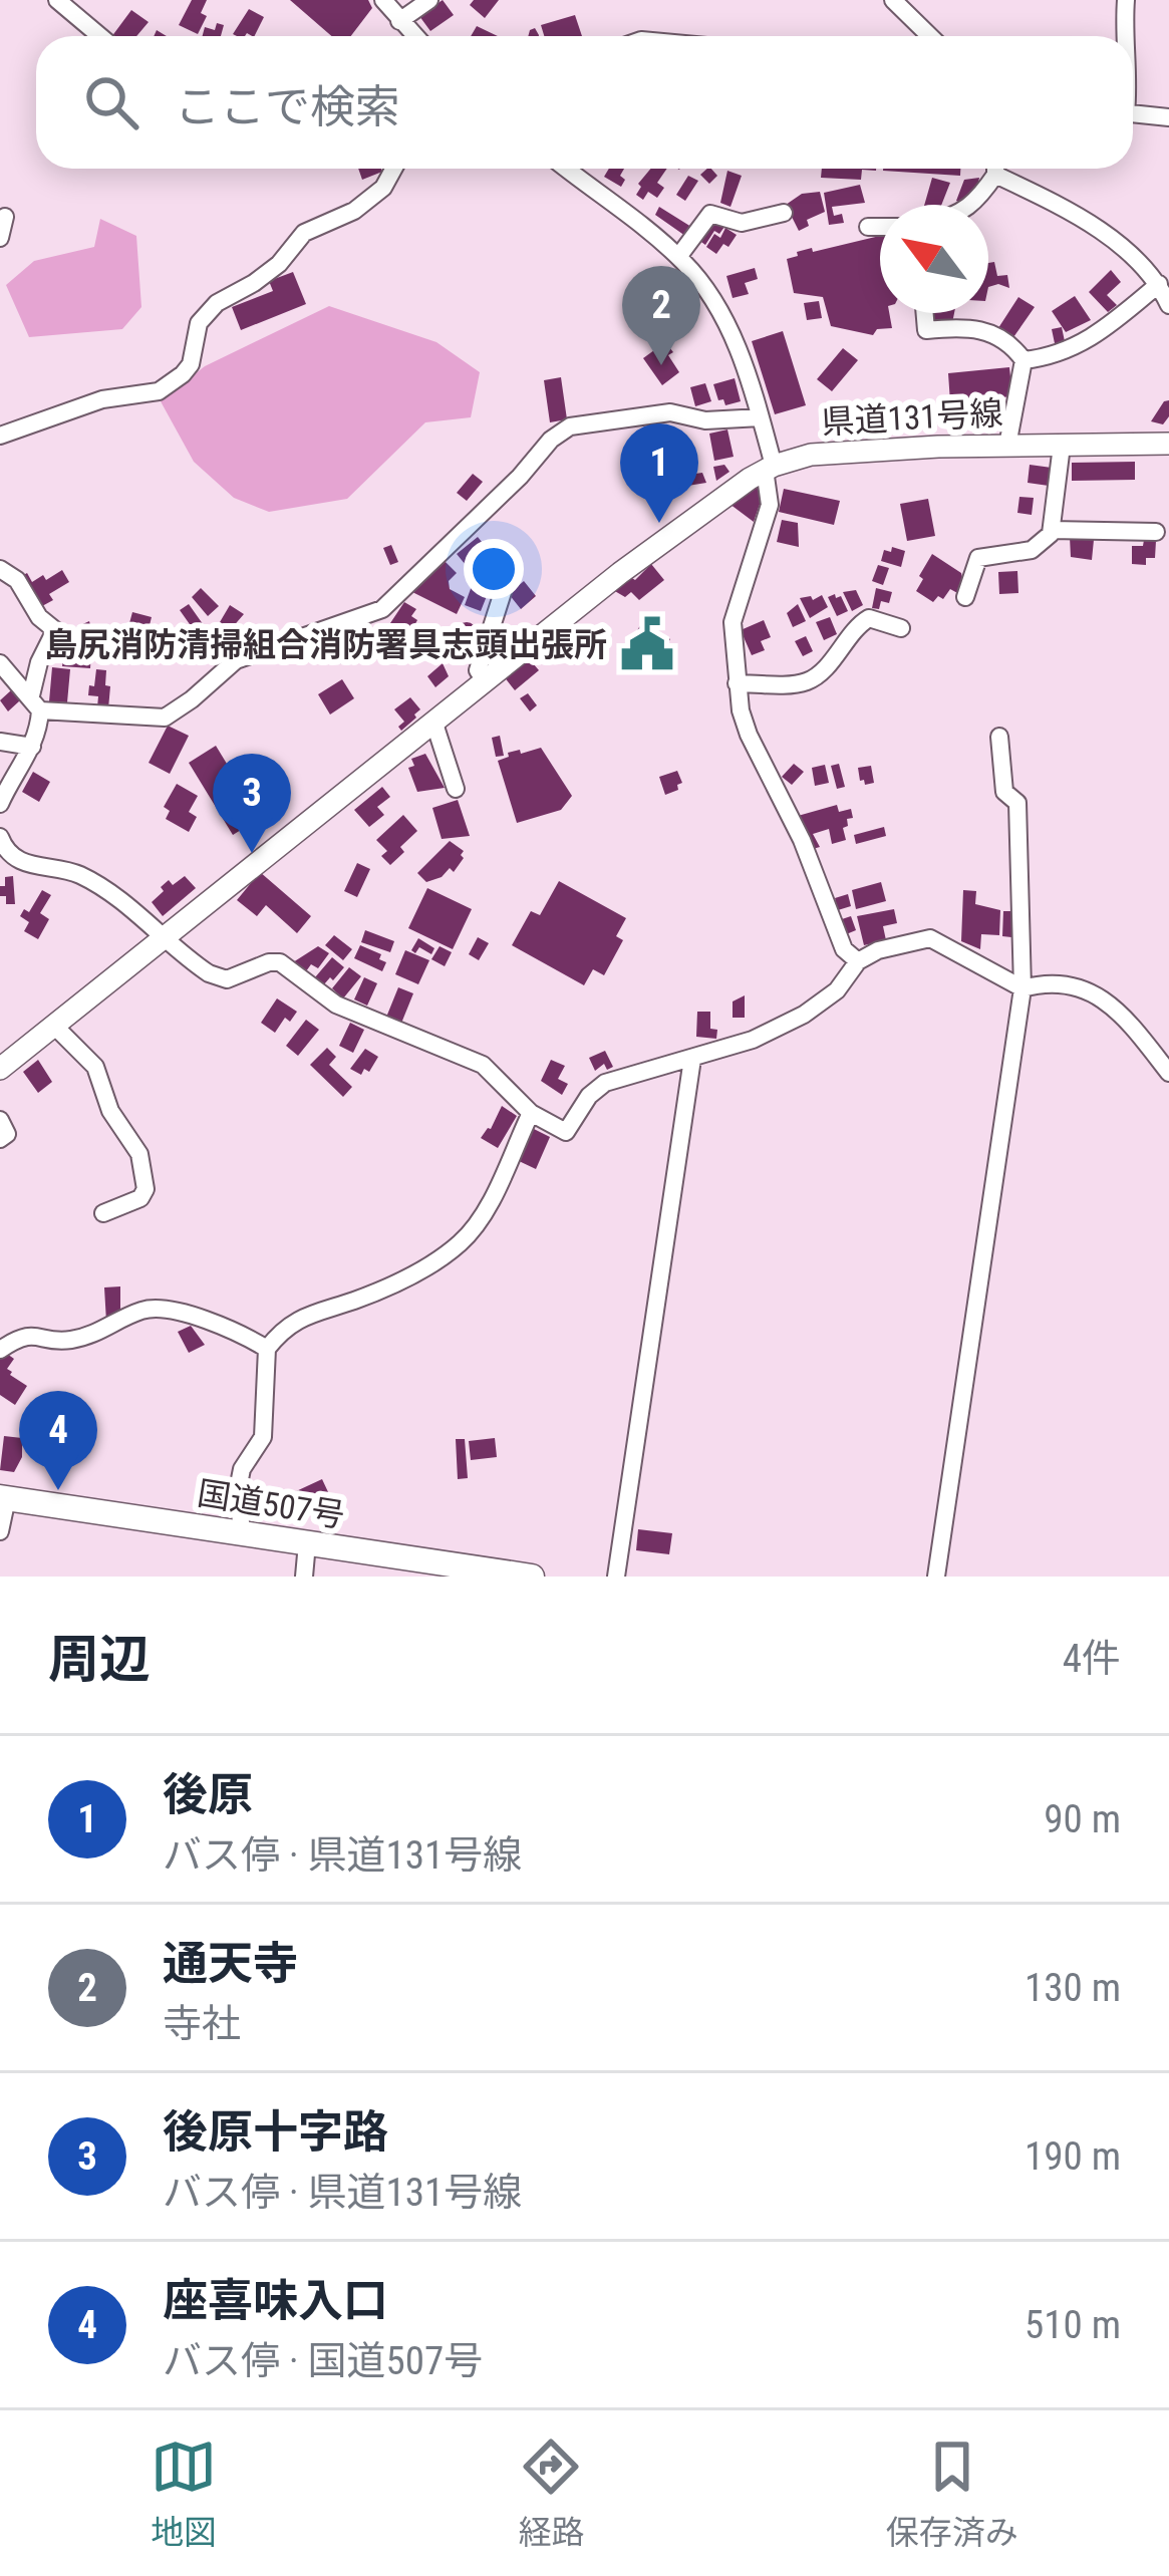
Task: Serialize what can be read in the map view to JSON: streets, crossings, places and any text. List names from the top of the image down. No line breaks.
{"streets":{"highway":["国道507号"],"main road":["県道131号線"]},"places":{"public building":["島尻消防清掃組合消防署具志頭出張所"]},"north":"top left","page":{"search":"ここで検索","pins":["2","1","3","4"],"heading":["周辺","4件"],"list":[{"mark":"1","name":"後原","note":"バス停 · 県道131号線","value":"90 m"},{"mark":"2","name":"通天寺","note":"寺社","value":"130 m"},{"mark":"3","name":"後原十字路","note":"バス停 · 県道131号線","value":"190 m"},{"mark":"4","name":"座喜味入口","note":"バス停 · 国道507号","value":"510 m"}],"nav":["地図","経路","保存済み"]}}
